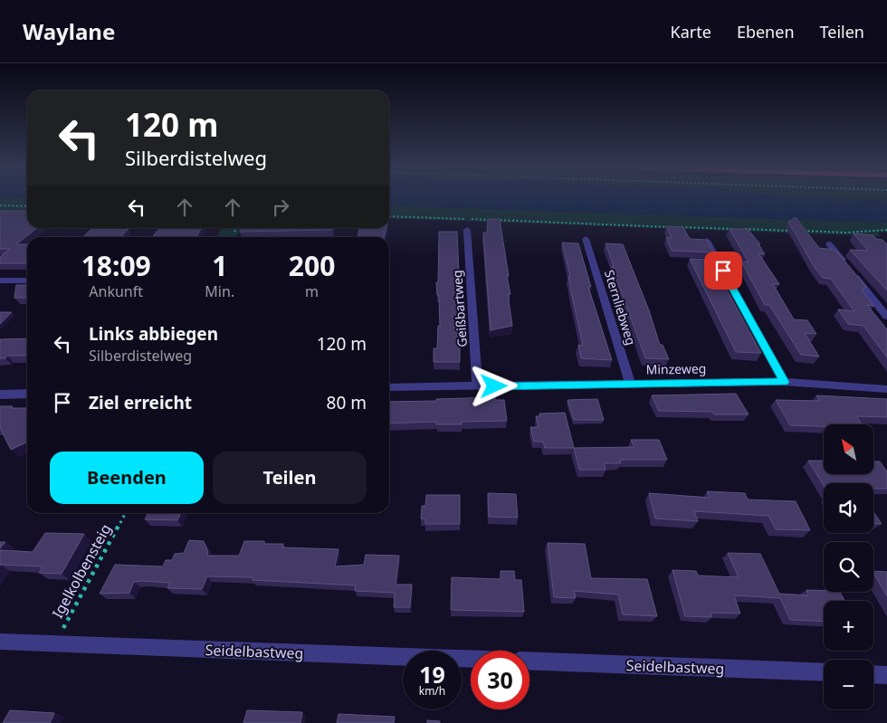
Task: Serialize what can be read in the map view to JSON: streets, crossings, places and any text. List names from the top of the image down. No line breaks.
{"streets":{"street":["Sternliebweg","Geißbartweg","Minzeweg","Seidelbastweg"],"path":["Igelkolbensteig"]},"crossings":[["Sternliebweg","Minzeweg"],["Geißbartweg","Minzeweg"],["Igelkolbensteig","Seidelbastweg"]],"north":"top left","page":{"header":"Waylane","nav":["Karte","Ebenen","Teilen"],"turn":["120 m","Silberdistelweg"],"eta":["18:09","Ankunft","1","Min.","200","m"],"list":[{"name":"Links abbiegen","note":"Silberdistelweg","value":"120 m"},{"name":"Ziel erreicht","value":"80 m"}],"map_buttons":["+","−"],"buttons":["Beenden","Teilen"],"speed":"19 km/h","limit":"30"}}
